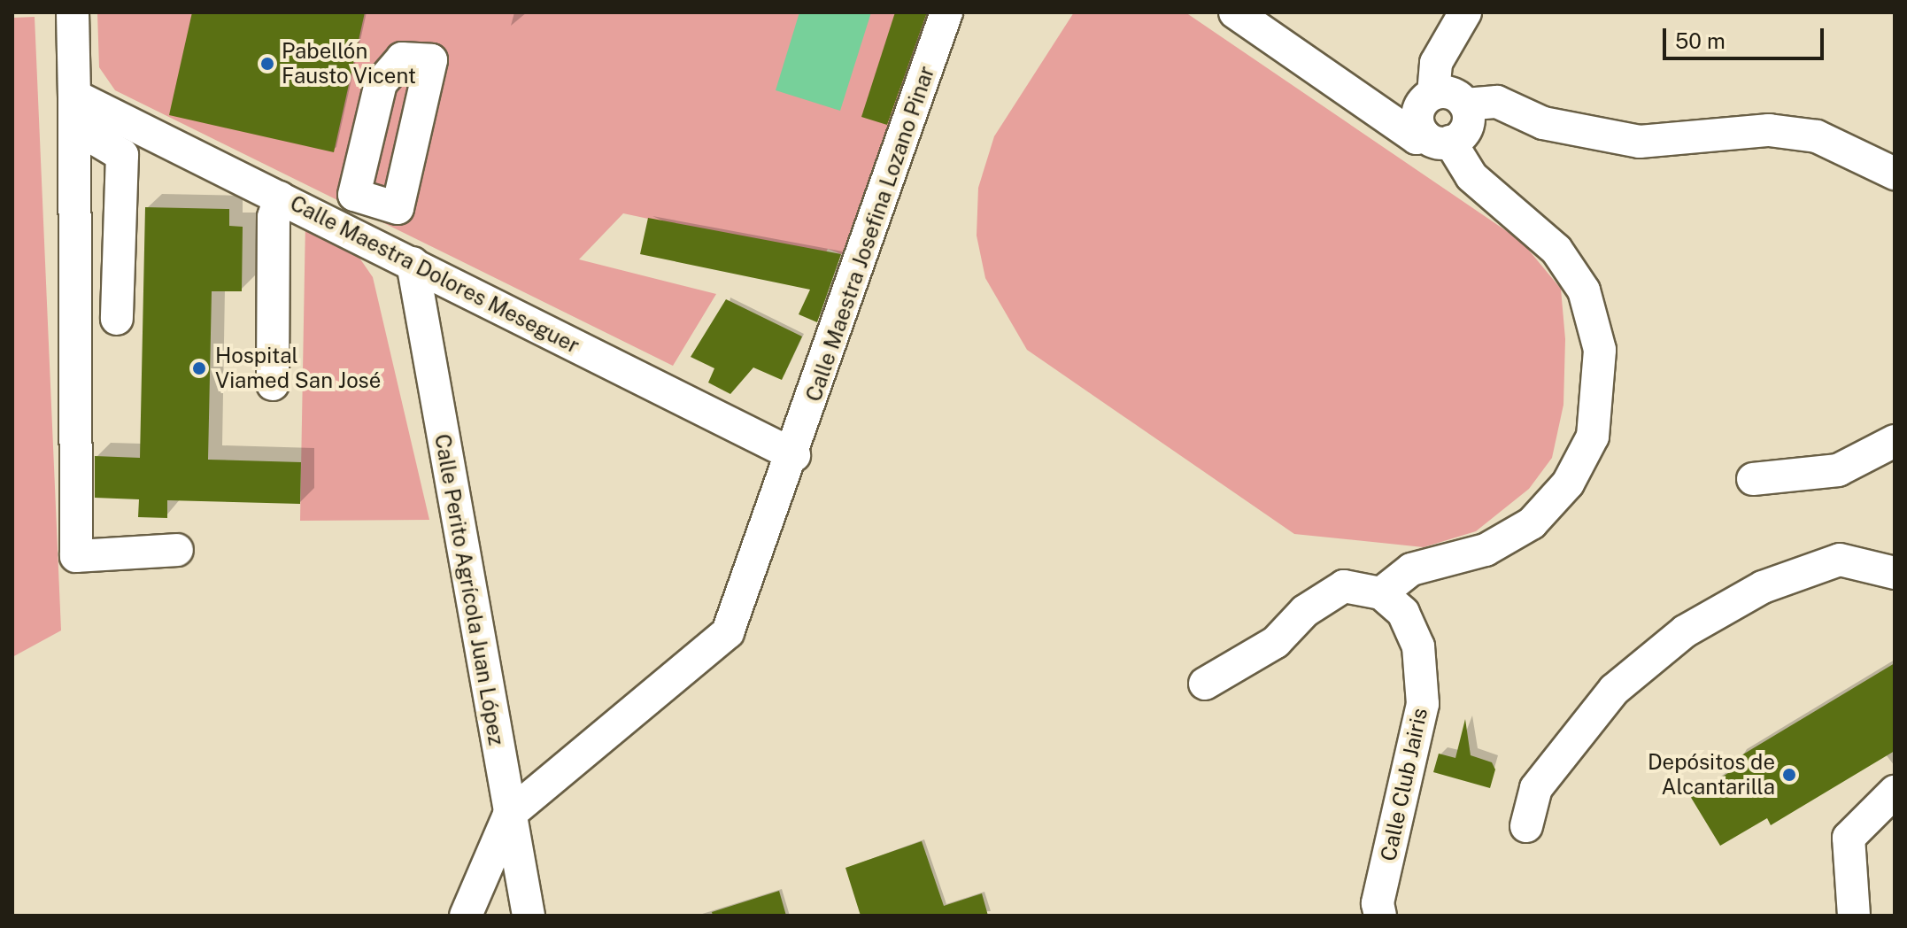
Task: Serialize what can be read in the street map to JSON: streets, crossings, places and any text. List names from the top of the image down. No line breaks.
{"streets":{"street":["Calle Maestra Josefina Lozano Pinar","Calle Maestra Dolores Meseguer","Calle Perito Agrícola Juan López","Calle Club Jairis"]},"crossings":[["Calle Maestra Josefina Lozano Pinar","Calle Maestra Dolores Meseguer"],["Calle Maestra Josefina Lozano Pinar","Calle Perito Agrícola Juan López"],["Calle Maestra Dolores Meseguer","Calle Perito Agrícola Juan López"]],"places":["Pabellón Fausto Vicent","Hospital Viamed San José","Depósitos de Alcantarilla"],"scale_bar":"50 m"}
